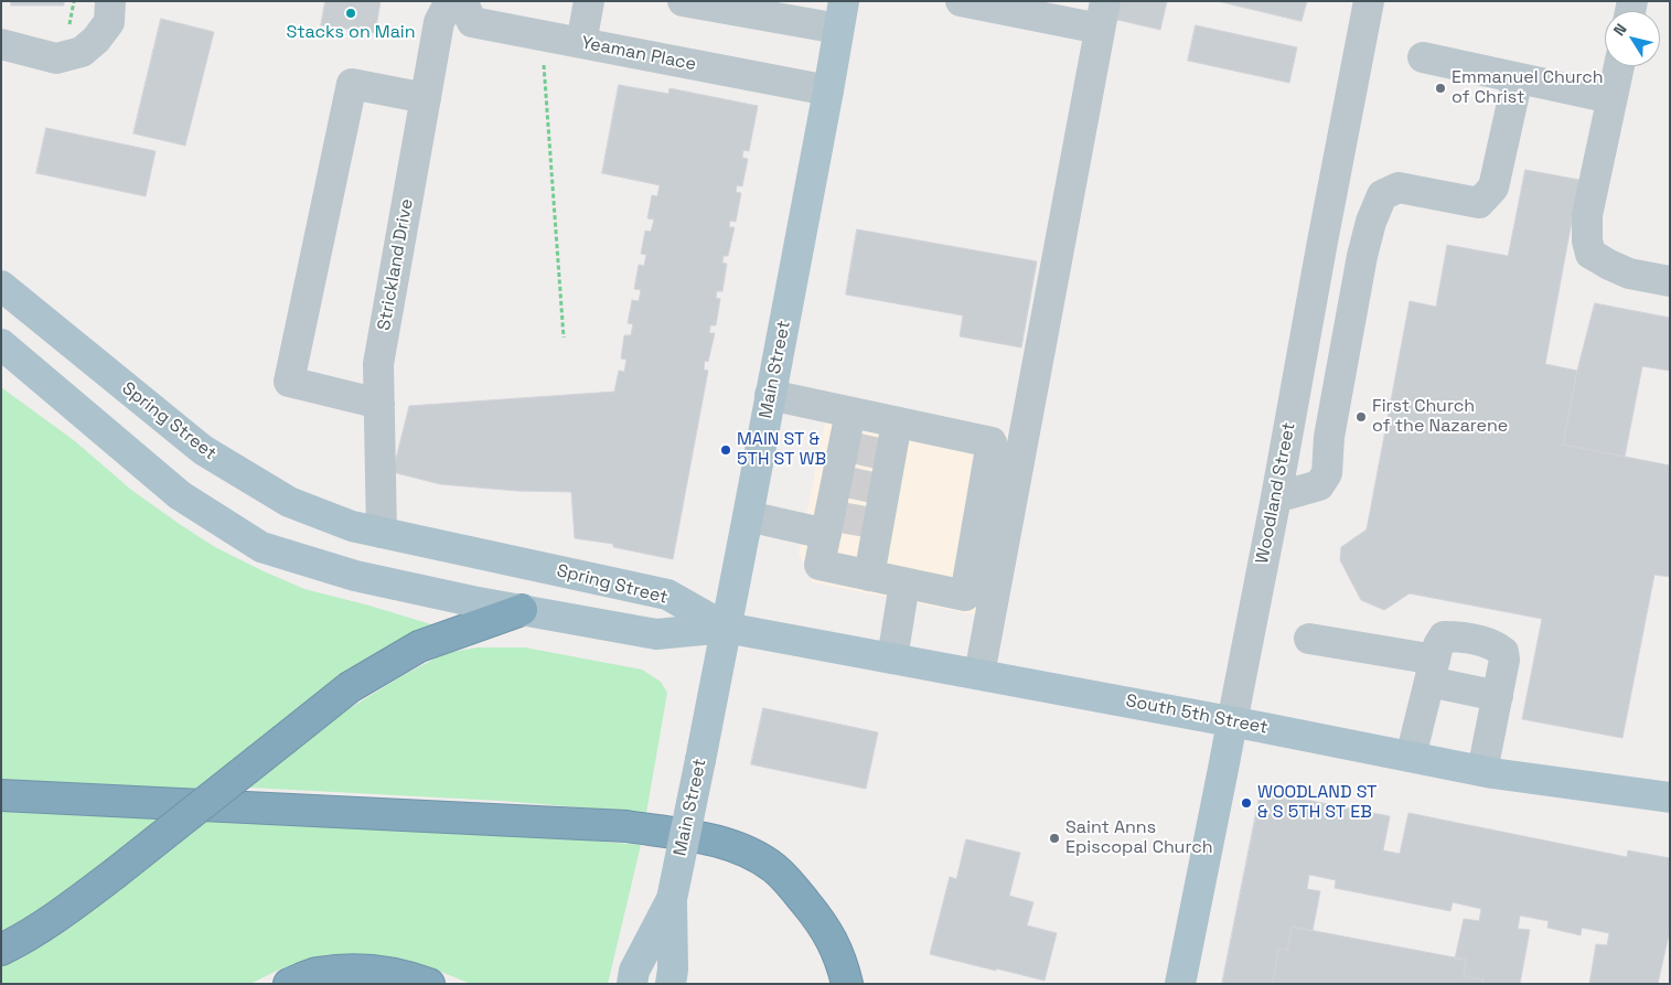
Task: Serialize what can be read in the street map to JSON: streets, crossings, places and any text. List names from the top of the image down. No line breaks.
{"streets":{"main road":["Main Street","Spring Street","Woodland Street","South 5th Street"],"street":["Yeaman Place","Strickland Drive"]},"crossings":[["Yeaman Place","Main Street"],["Strickland Drive","Spring Street"],["Main Street","Spring Street"],["Main Street","South 5th Street"],["Spring Street","South 5th Street"],["Woodland Street","South 5th Street"]],"places":["Stacks on Main","Emmanuel Church of Christ","First Church of the Nazarene","MAIN ST & 5TH ST WB","WOODLAND ST & S 5TH ST EB","Saint Anns Episcopal Church"],"north":"top left"}
